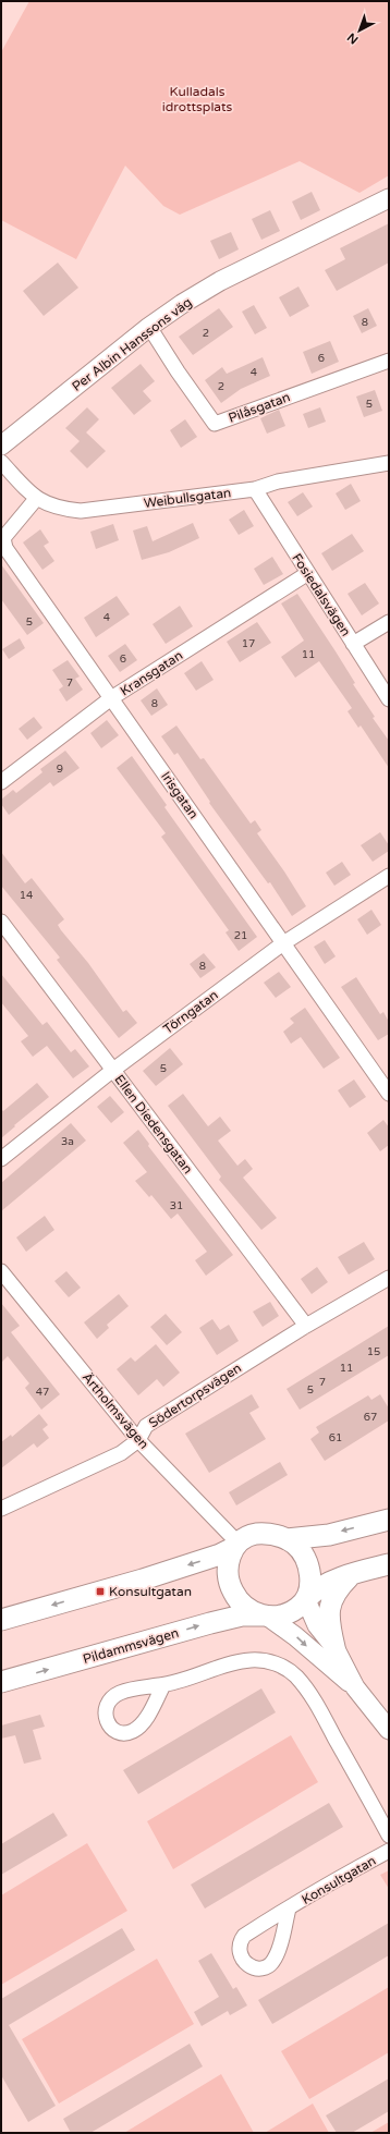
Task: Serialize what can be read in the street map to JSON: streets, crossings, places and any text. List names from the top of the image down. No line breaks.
{"streets":{"main road":["Pildammsvägen"],"street":["Per Albin Hanssons väg","Pilåsgatan","Weibullsgatan","Fosiedalsvägen","Kransgatan","Irisgatan","Törngatan","Ellen Diedensgatan","Södertorpsvägen","Ärtholmsvägen","Konsultgatan"]},"crossings":[["Per Albin Hanssons väg","Pilåsgatan"],["Weibullsgatan","Fosiedalsvägen"],["Weibullsgatan","Irisgatan"],["Fosiedalsvägen","Kransgatan"],["Kransgatan","Irisgatan"],["Irisgatan","Törngatan"],["Törngatan","Ellen Diedensgatan"],["Ellen Diedensgatan","Södertorpsvägen"],["Södertorpsvägen","Ärtholmsvägen"],["Ärtholmsvägen","Pildammsvägen"]],"parks":["Kulladals idrottsplats"],"places":{"transit":["Konsultgatan"]},"house_numbers":["8","2","6","4","2","5","4","5","17","11","6","7","8","9","14","21","8","5","3a","31","15","11","7","5","47","67","61"],"north":"bottom left"}
